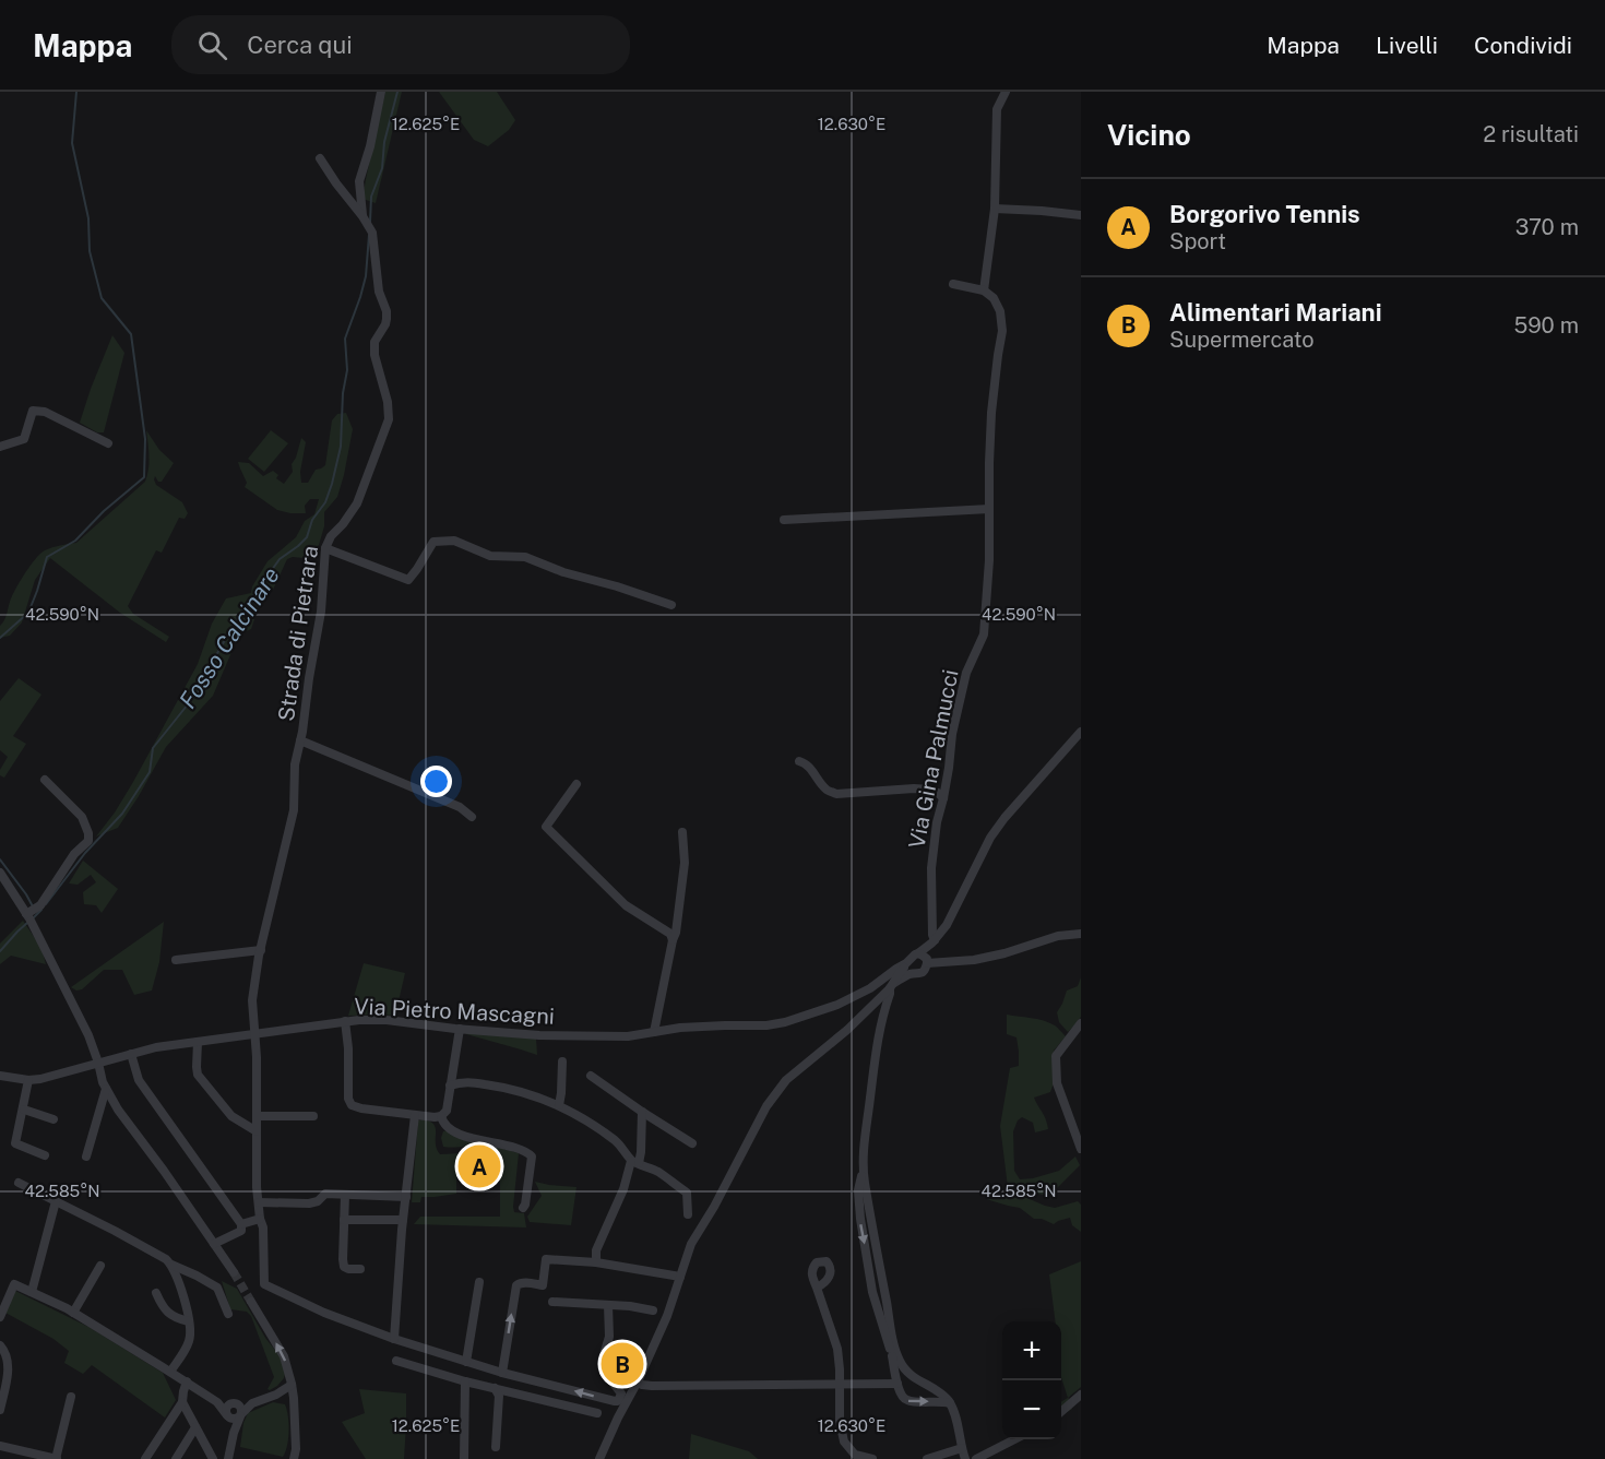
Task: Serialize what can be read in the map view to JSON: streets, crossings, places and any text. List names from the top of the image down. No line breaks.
{"streets":{"street":["Strada di Pietrara","Via Gina Palmucci","Via Pietro Mascagni"]},"crossings":[["Strada di Pietrara","Via Pietro Mascagni"]],"water":["Fosso Calcinare"],"page":{"header":"Mappa","search":"Cerca qui","nav":["Mappa","Livelli","Condividi"],"heading":["Vicino","2 risultati"],"list":[{"mark":"A","name":"Borgorivo Tennis","note":"Sport","value":"370 m"},{"mark":"B","name":"Alimentari Mariani","note":"Supermercato","value":"590 m"}],"pins":["A","B"],"map_buttons":["+","−"]},"coordinates":["12.625°E","12.630°E","42.590°N","42.585°N"]}
